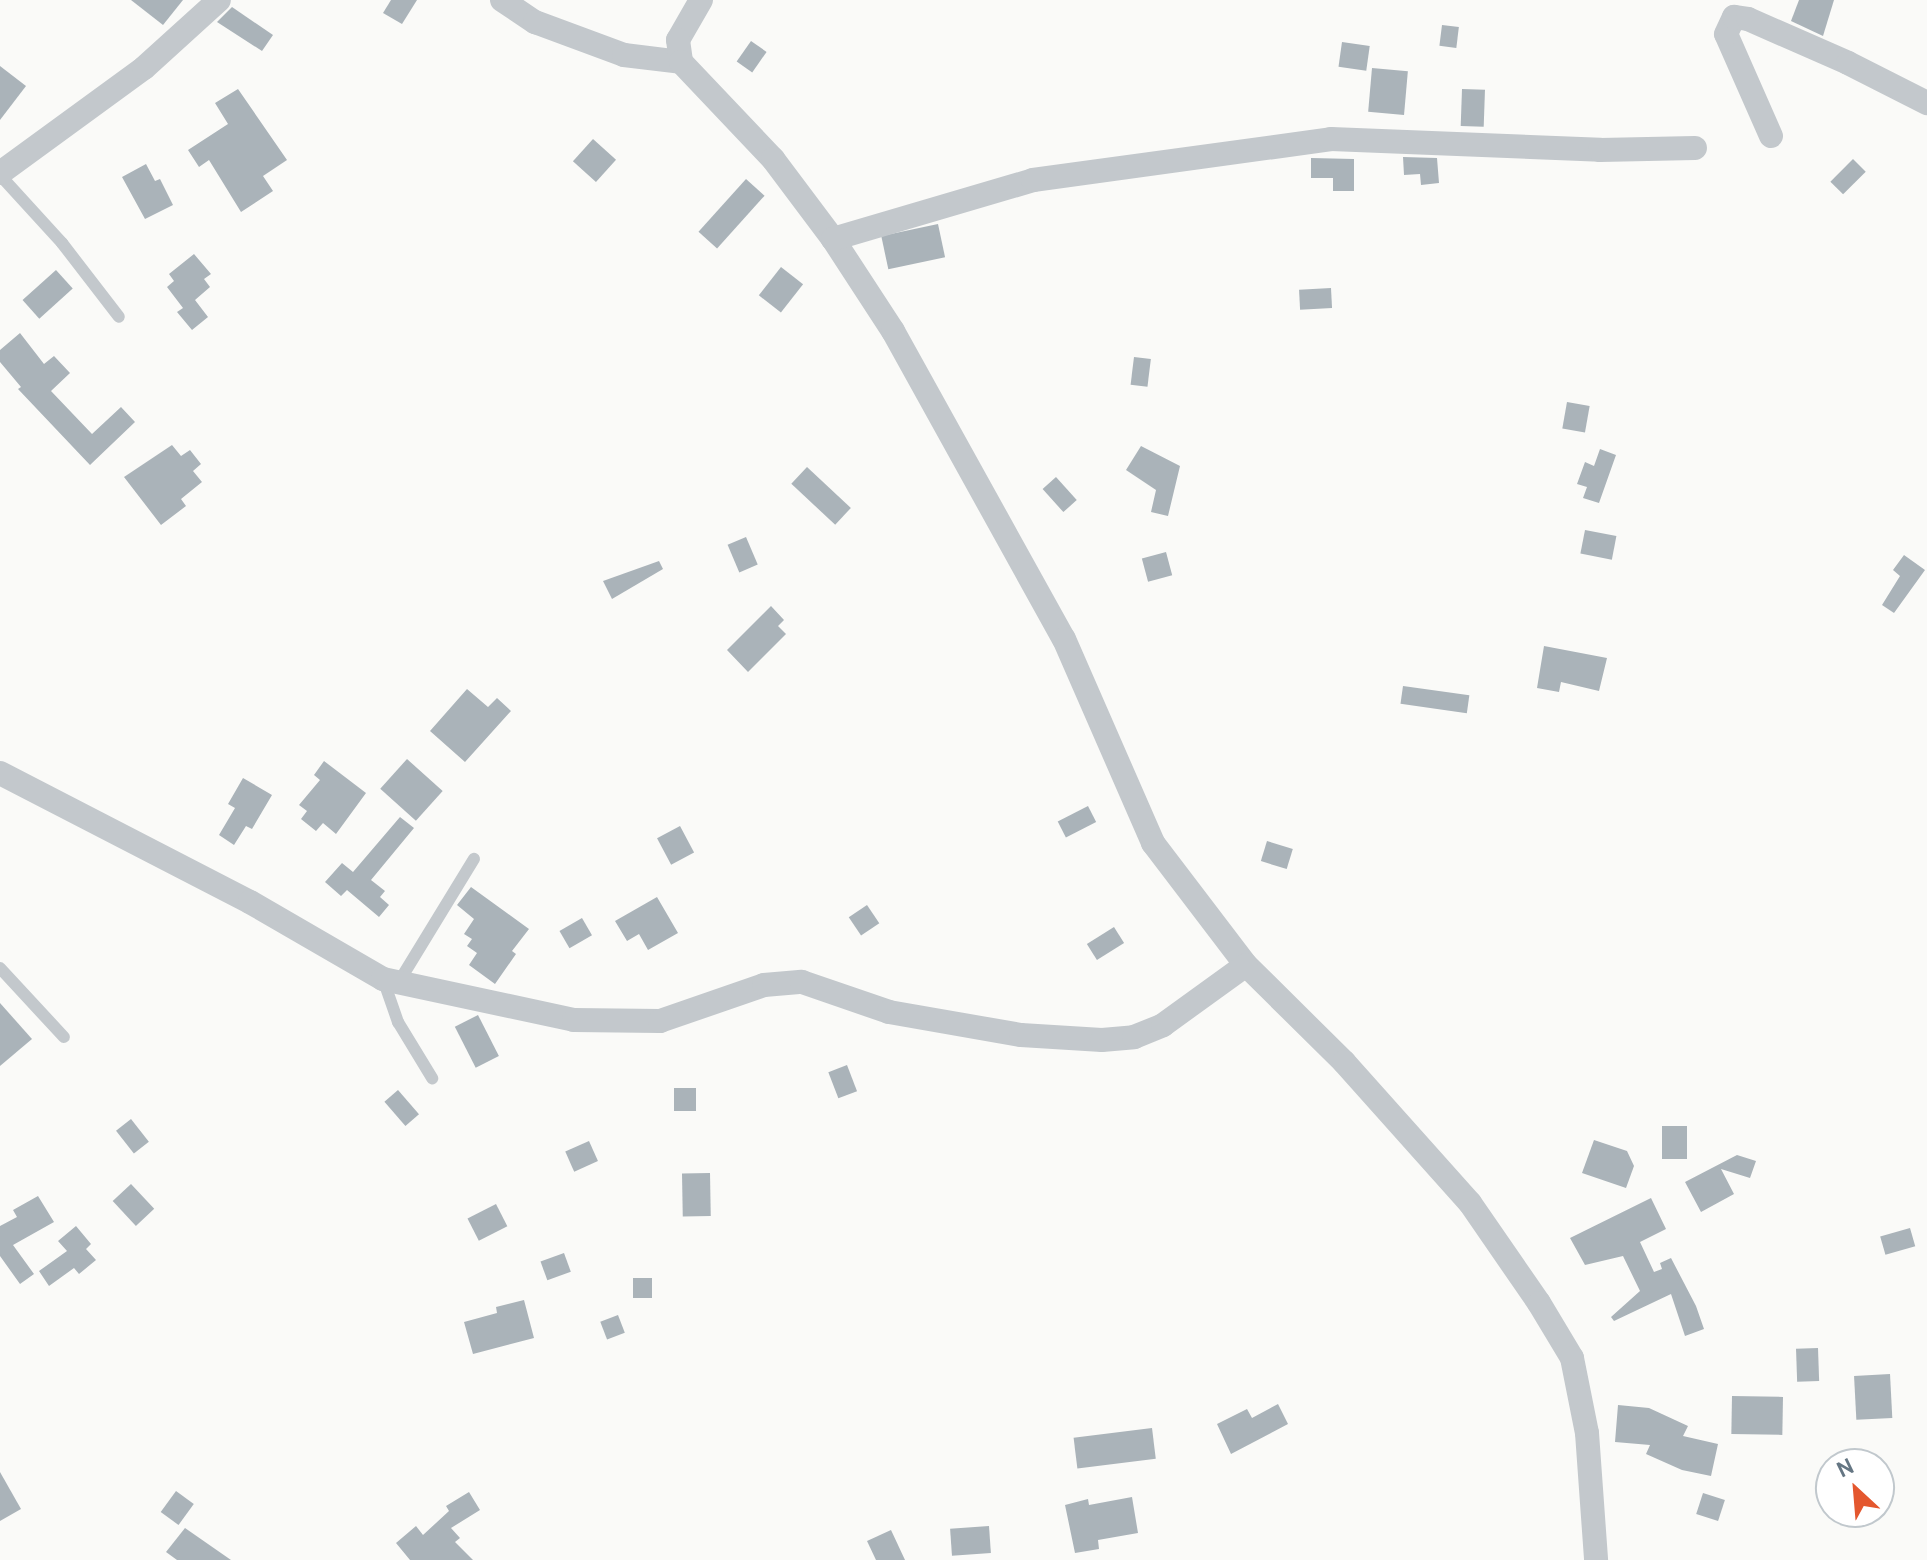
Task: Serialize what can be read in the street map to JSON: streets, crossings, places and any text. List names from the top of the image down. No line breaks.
{"north":"top left"}
